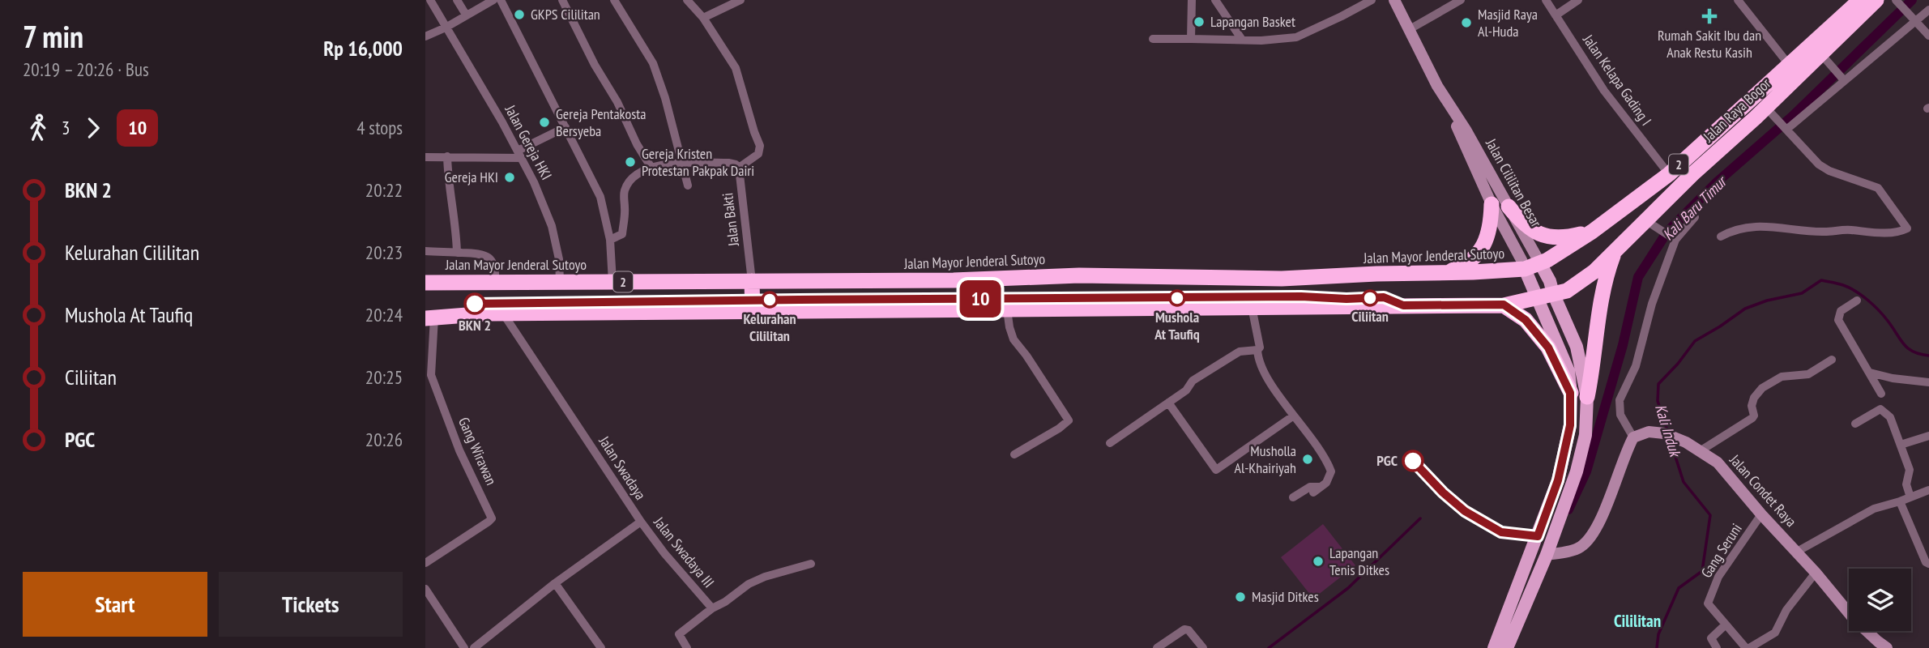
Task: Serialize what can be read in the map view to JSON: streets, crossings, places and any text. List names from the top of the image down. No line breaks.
{"streets":{"highway":["Jalan Raya Bogor","2","Jalan Mayor Jenderal Sutoyo"],"main road":["Jalan Cililitan Besar"],"street":["Jalan Kelapa Gading I","Jalan Gereja HKI","Jalan Bakti","Gang Wirawan","Jalan Swadaya","Jalan Condet Raya","Gang Seruni","Jalan Swadaya III"]},"crossings":[["Jalan Kelapa Gading I","Jalan Raya Bogor"],["Jalan Raya Bogor","2"],["Jalan Raya Bogor","Jalan Cililitan Besar"],["Jalan Raya Bogor","Jalan Mayor Jenderal Sutoyo"],["Jalan Gereja HKI","Jalan Mayor Jenderal Sutoyo"],["2","Jalan Cililitan Besar"],["2","Gang Wirawan"],["2","Jalan Swadaya"],["Jalan Cililitan Besar","Jalan Mayor Jenderal Sutoyo"],["Jalan Bakti","Jalan Mayor Jenderal Sutoyo"],["Jalan Swadaya","Jalan Swadaya III"],["Jalan Condet Raya","Gang Seruni"]],"districts":["Cililitan"],"water":["Kali Baru Timur","Kali Induk"],"places":{"other":["GKPS Cililitan","Lapangan Basket","Masjid Raya Al-Huda","Gereja Pentakosta Bersyeba","Gereja Kristen Protestan Pakpak Dairi","Gereja HKI","Mushola At Taufiq","Ciliitan","Kelurahan Cililitan","BKN 2","Musholla Al-Khairiyah","PGC","Lapangan Tenis Ditkes","Masjid Ditkes"],"health":["Rumah Sakit Ibu dan Anak Restu Kasih"]},"lines":["bus line 10"],"page":{"heading":["7 min","20:19 – 20:26 · Bus","Rp 16,000"],"on_map":"10","legs":["3","10","4 stops"],"list":[{"name":"BKN 2","value":"20:22"},{"name":"Kelurahan Cililitan","value":"20:23"},{"name":"Mushola At Taufiq","value":"20:24"},{"name":"Ciliitan","value":"20:25"},{"name":"PGC","value":"20:26"}],"buttons":["Start","Tickets"]}}
